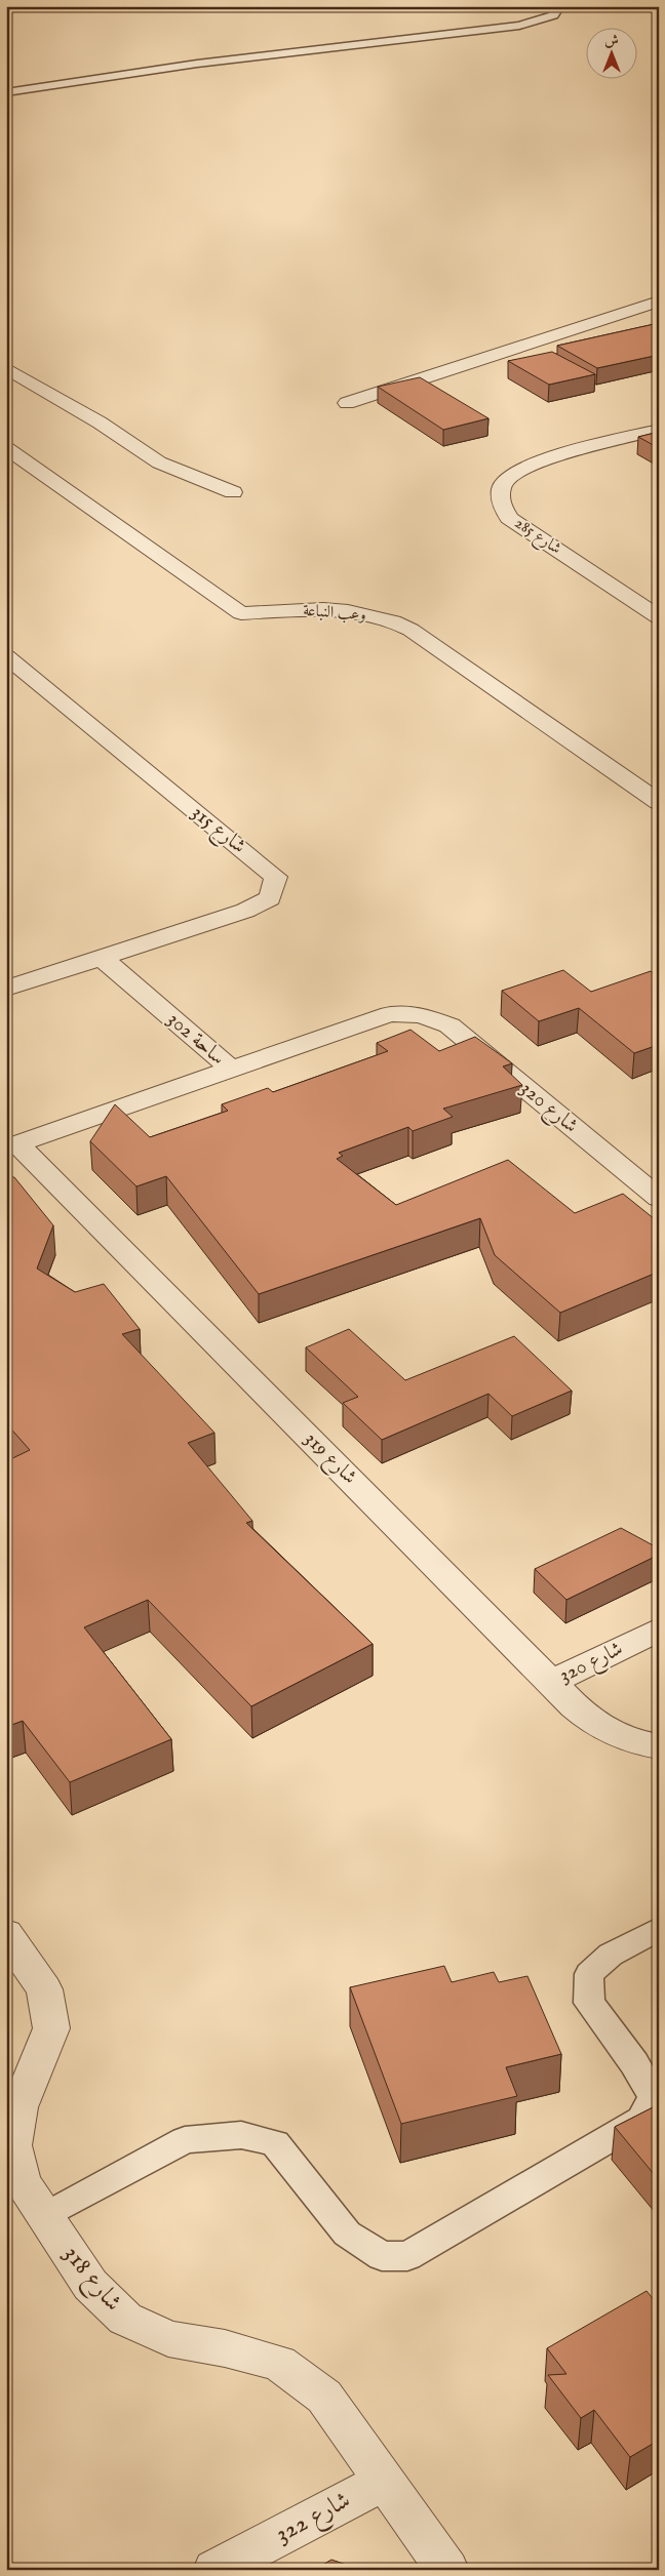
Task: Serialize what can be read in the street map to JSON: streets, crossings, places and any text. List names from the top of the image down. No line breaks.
{"streets":{"street":["شارع 285","وعب النباعة","شارع 315","ساحة 302","شارع 320","شارع 319","شارع 318","شارع 322"]},"crossings":[["شارع 315","ساحة 302"],["ساحة 302","شارع 320"],["ساحة 302","شارع 319"],["شارع 320","شارع 319"],["شارع 318","شارع 322"]],"north":"top"}
